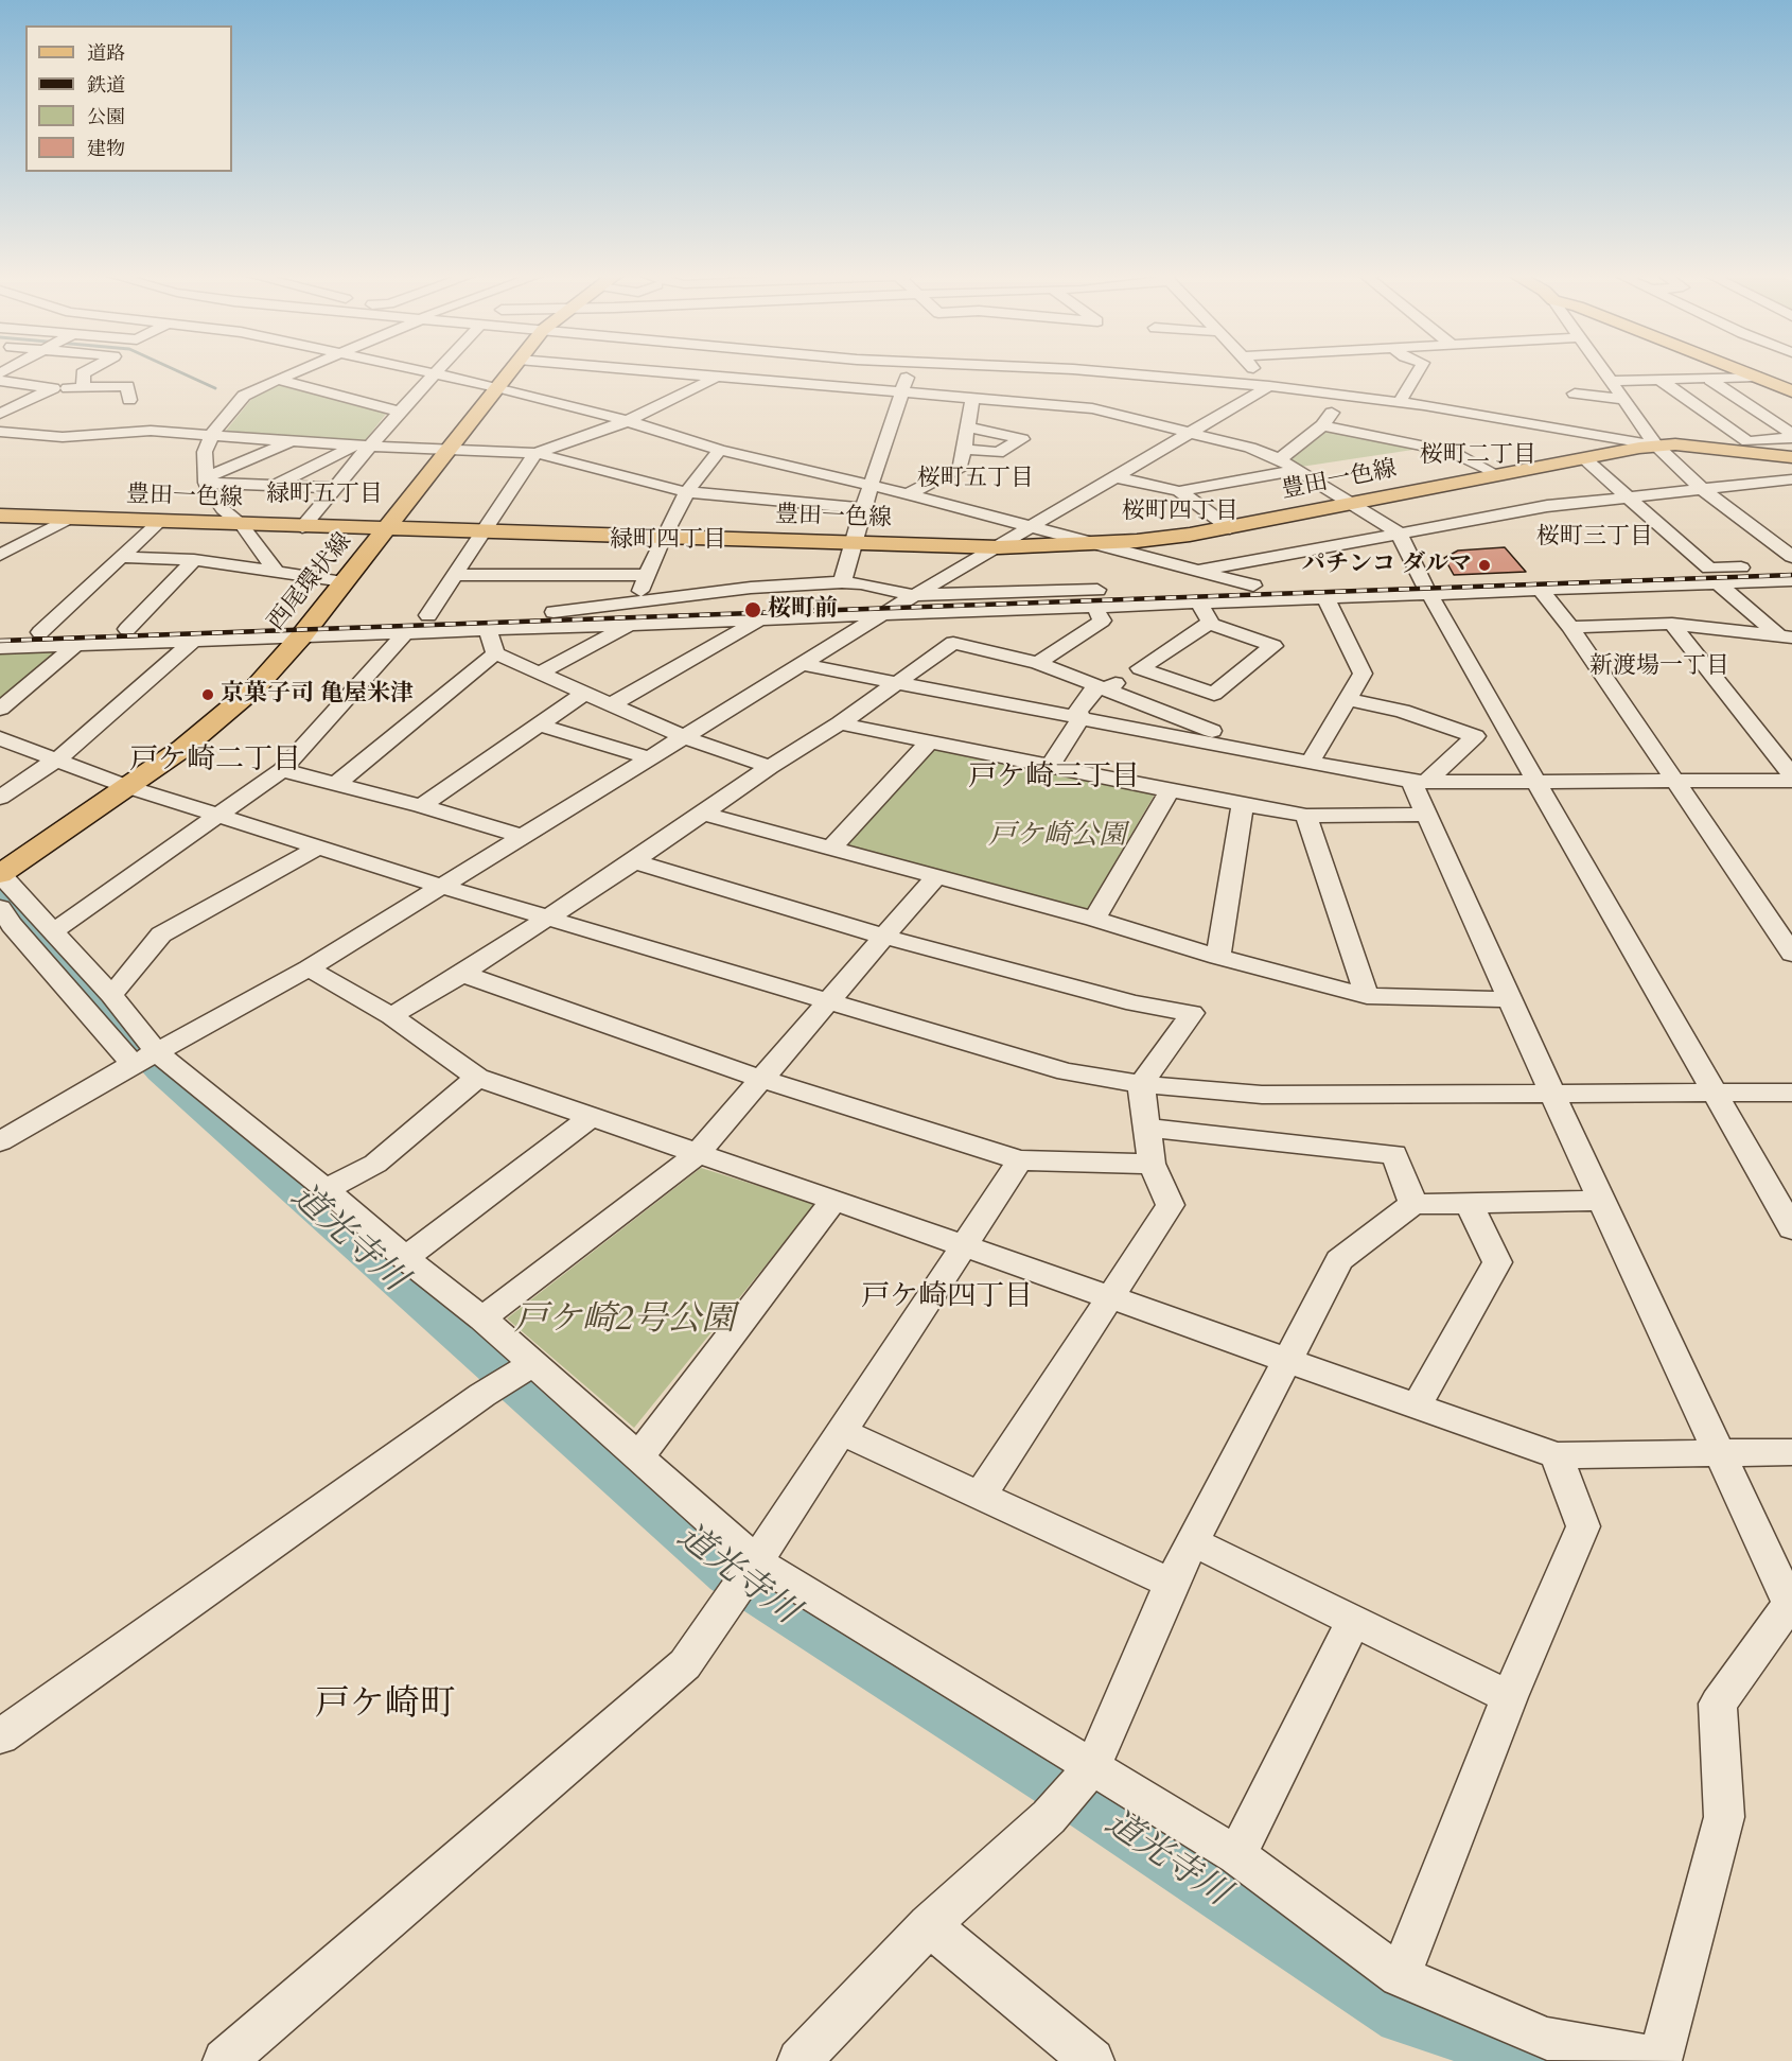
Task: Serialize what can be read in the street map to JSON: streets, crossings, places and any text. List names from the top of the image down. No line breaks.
{"streets":{"main road":["豊田一色線","西尾環状線"]},"crossings":[["豊田一色線","西尾環状線"]],"districts":["桜町二丁目","桜町五丁目","緑町五丁目","桜町四丁目","桜町三丁目","緑町四丁目","新渡場一丁目","戸ケ崎二丁目","戸ケ崎三丁目","戸ケ崎四丁目","戸ケ崎町"],"water":["道光寺川"],"parks":["戸ケ崎公園","戸ケ崎2号公園"],"places":["パチンコ ダルマ","桜町前","京菓子司 亀屋米津"],"legend":["道路","鉄道","公園","建物"]}
